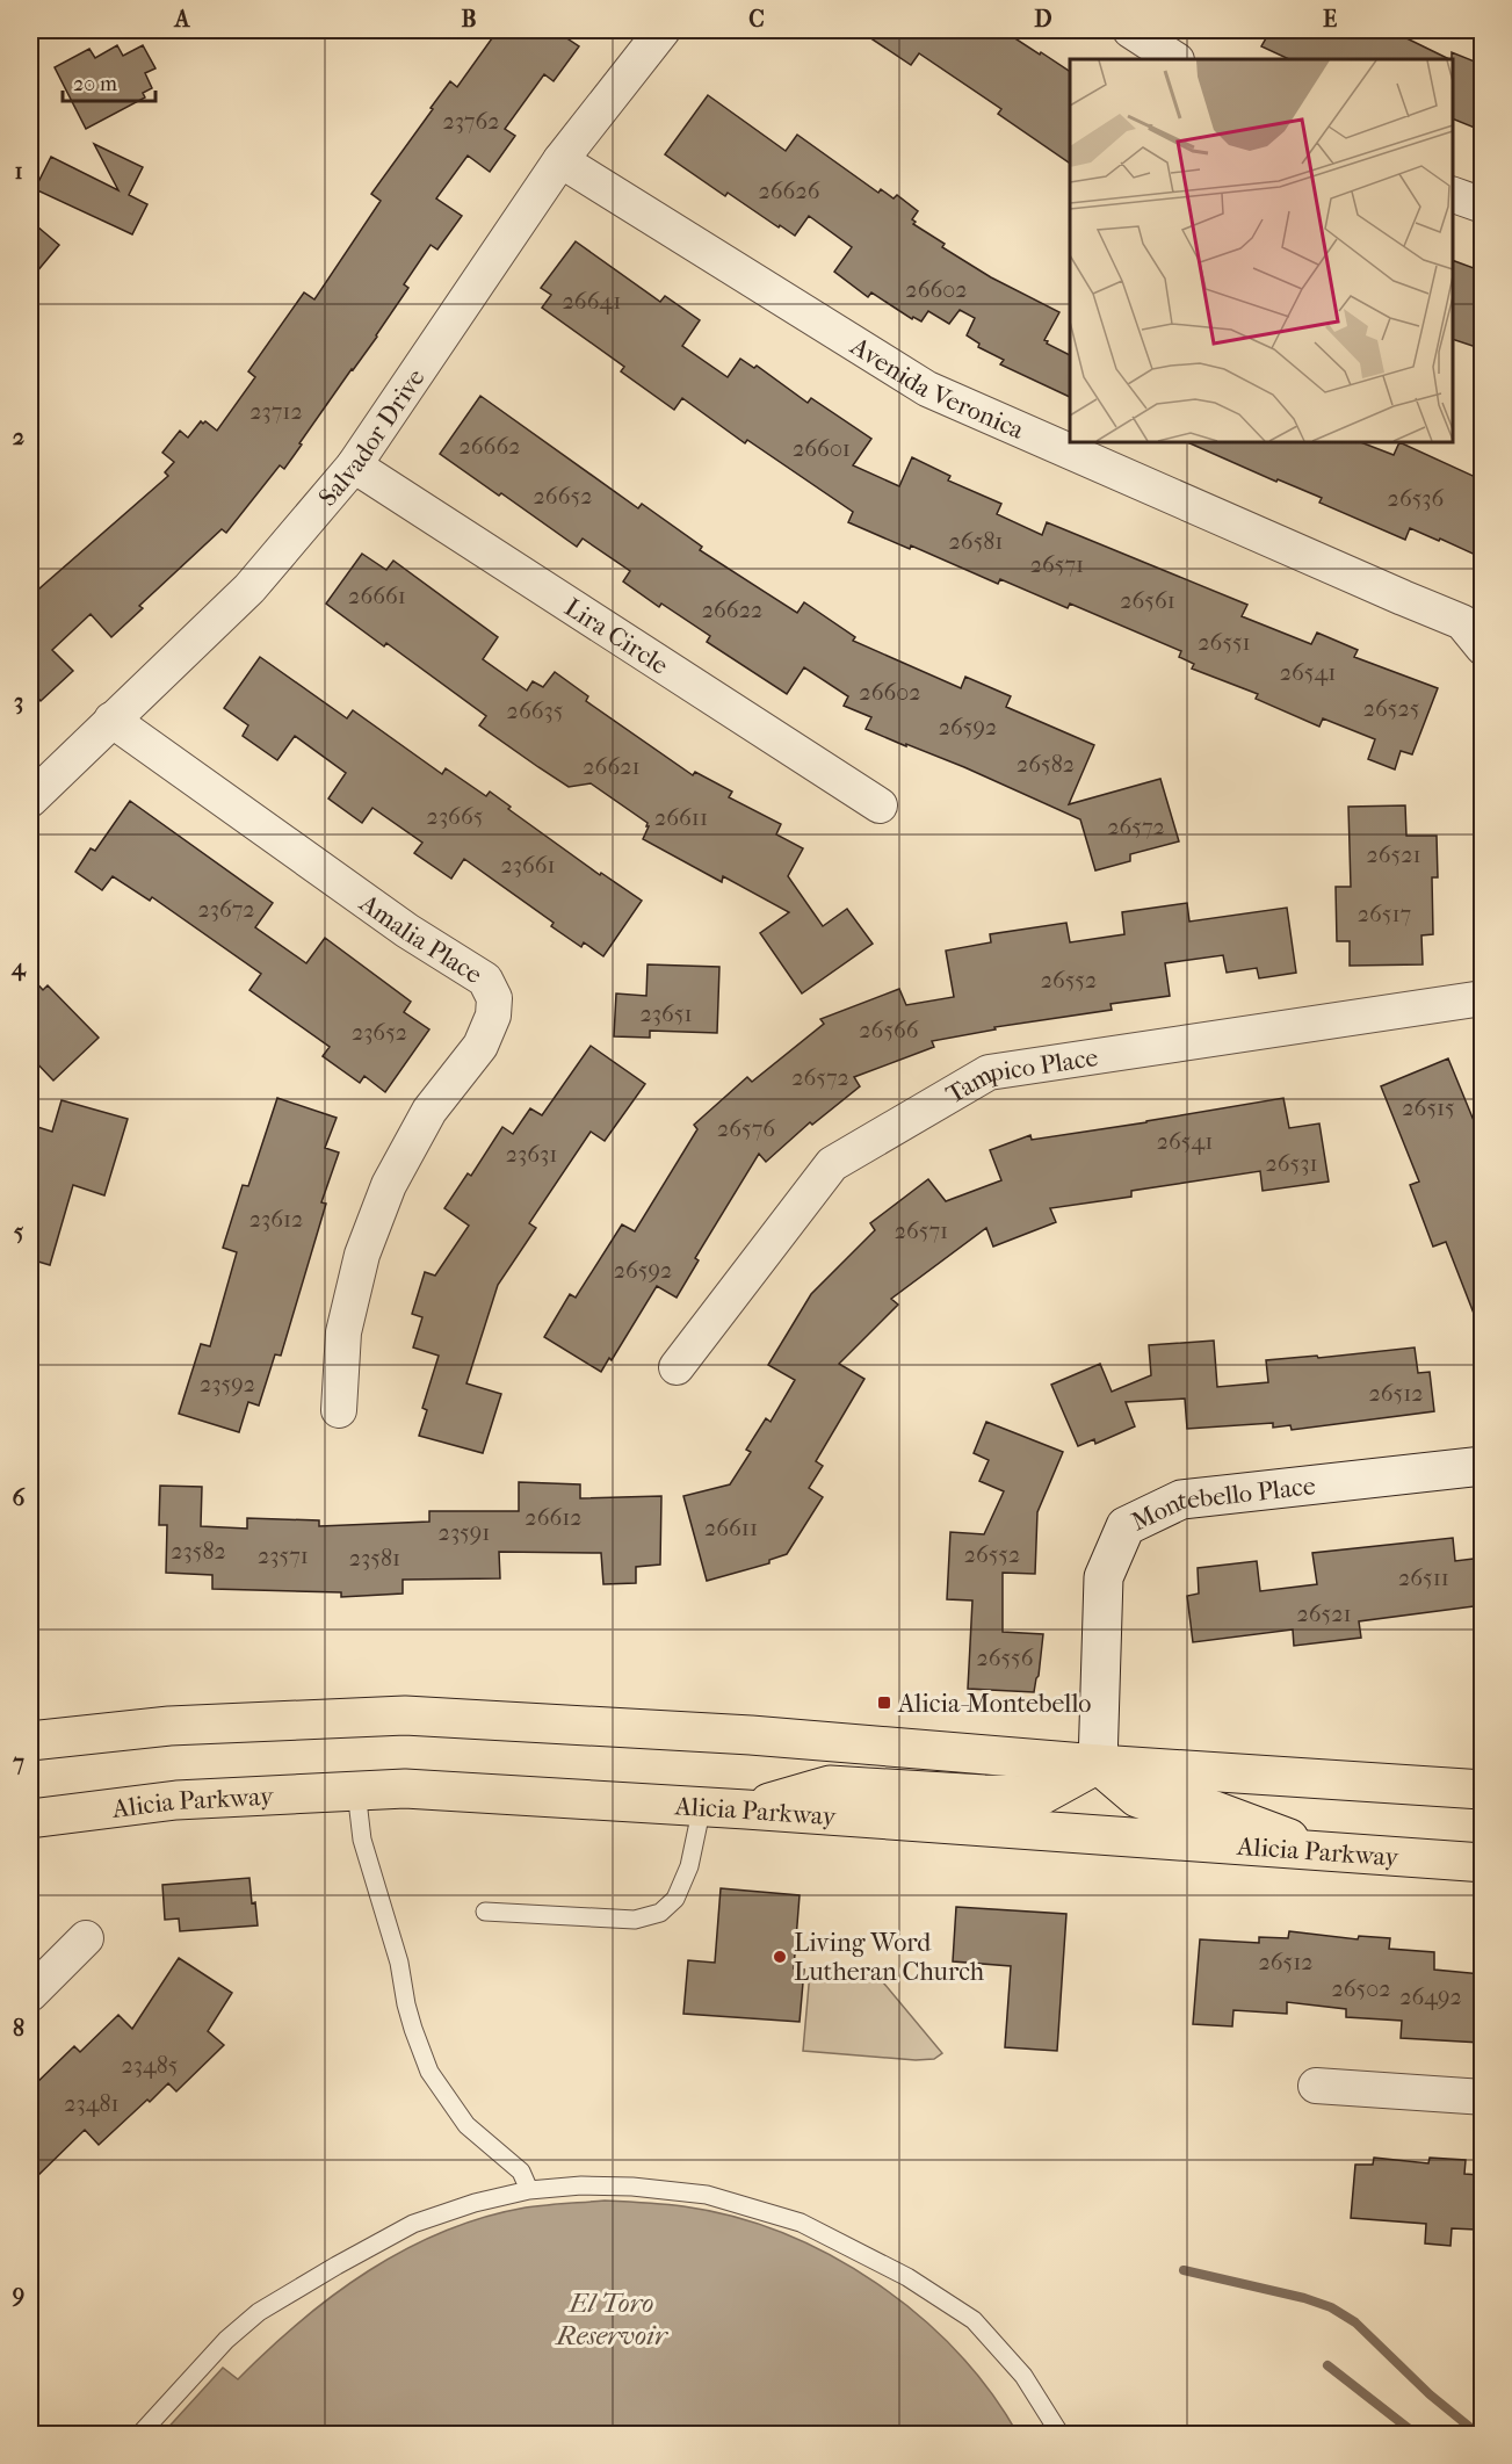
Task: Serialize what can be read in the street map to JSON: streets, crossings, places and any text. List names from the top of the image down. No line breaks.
{"streets":{"main road":["Alicia Parkway"],"street":["Avenida Veronica","Salvador Drive","Lira Circle","Amalia Place","Tampico Place","Montebello Place"]},"crossings":[["Avenida Veronica","Salvador Drive"],["Salvador Drive","Lira Circle"],["Salvador Drive","Amalia Place"]],"water":["El Toro Reservoir"],"places":{"transit":["Alicia-Montebello"],"other":["Living Word Lutheran Church"]},"house_numbers":["23762","26626","26602","26641","23712","26662","26601","26652","26536","26581","26571","26661","26561","26622","26551","26541","26602","26525","26635","26592","26582","26621","23665","26611","26572","26521","23661","23672","26517","26552","23651","26566","23652","26572","26515","26576","26541","23631","26531","23612","26571","26592","23592","26512","26612","26611","23591","23582","26552","23571","23581","26511","26521","26556","26512","26502","26492","23485","23481"],"scale_bar":"20 m","grid":{"columns":["A","B","C","D","E"],"rows":["1","2","3","4","5","6","7","8","9"]}}
